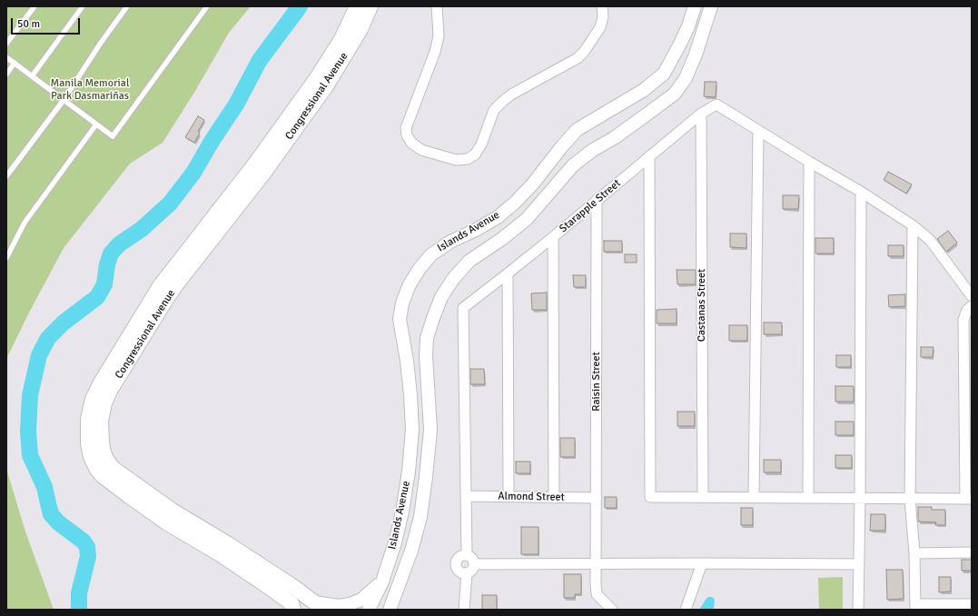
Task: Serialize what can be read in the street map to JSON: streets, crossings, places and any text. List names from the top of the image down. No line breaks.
{"streets":{"main road":["Congressional Avenue"],"street":["Starapple Street","Islands Avenue","Castanas Street","Raisin Street","Almond Street"]},"crossings":[["Starapple Street","Castanas Street"],["Starapple Street","Raisin Street"],["Starapple Street","Almond Street"],["Raisin Street","Almond Street"]],"parks":["Manila Memorial Park Dasmariñas"],"scale_bar":"50 m"}
